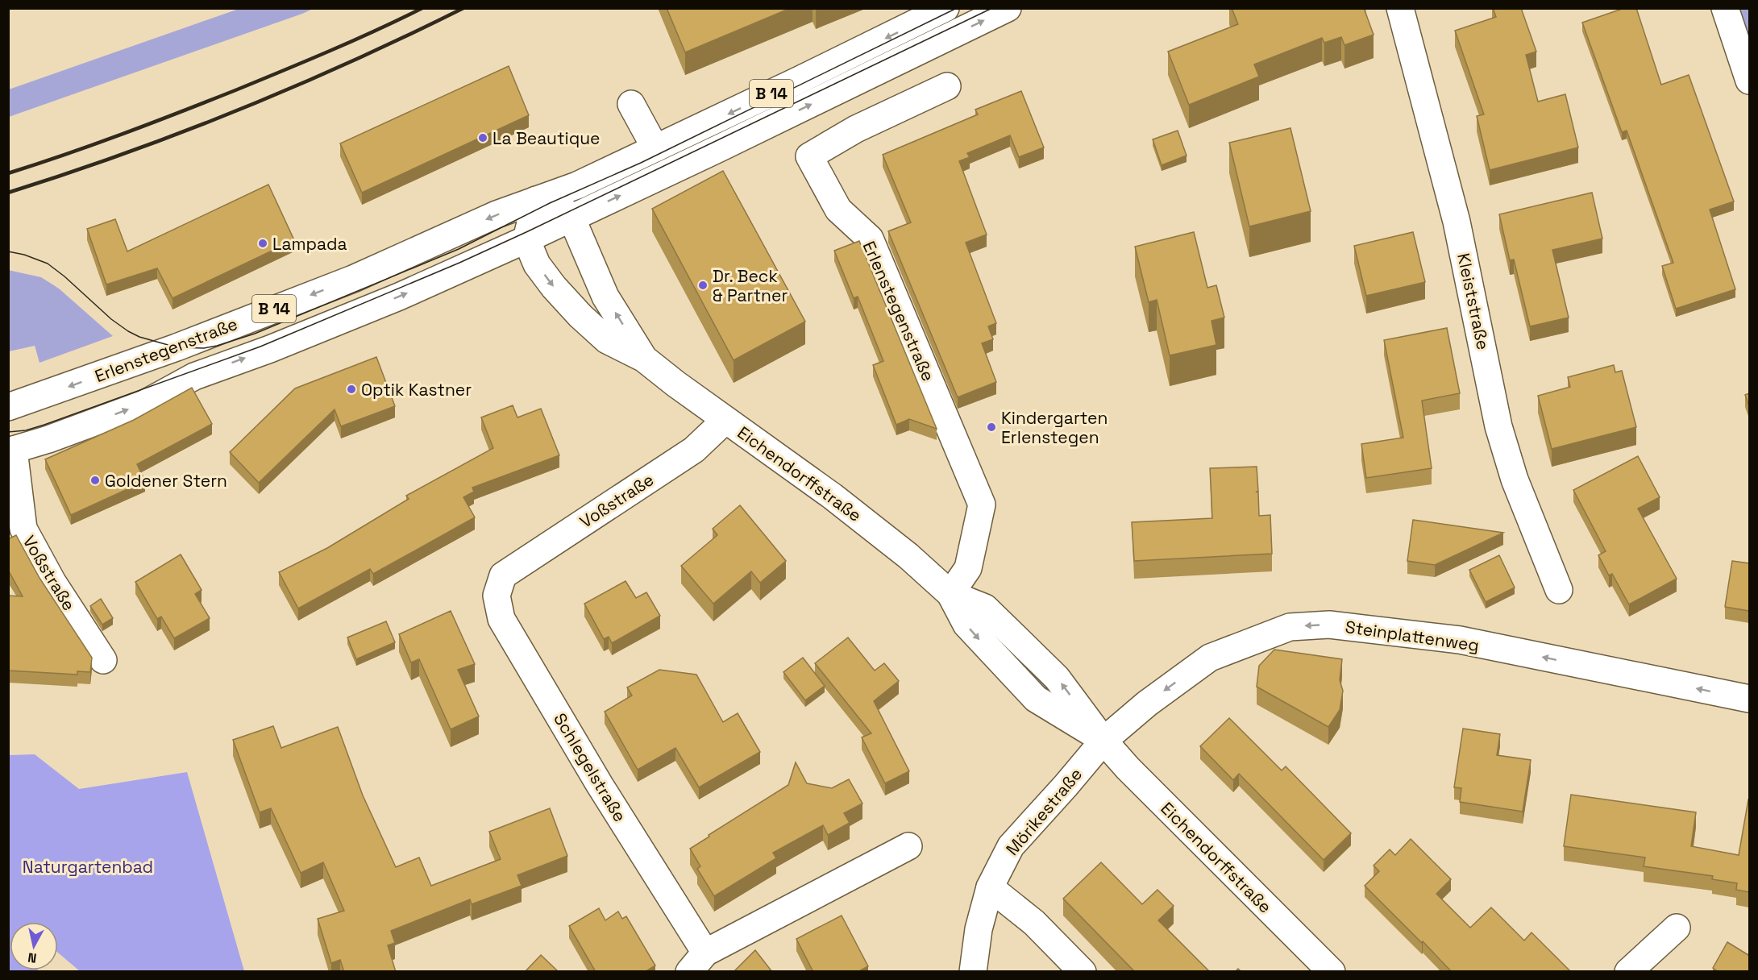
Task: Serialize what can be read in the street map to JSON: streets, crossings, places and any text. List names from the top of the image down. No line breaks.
{"streets":{"street":["B 14","Kleiststraße","Erlenstegenstraße","Eichendorffstraße","Voßstraße","Steinplattenweg","Schlegelstraße","Mörikestraße"]},"crossings":[["Erlenstegenstraße","Eichendorffstraße"],["Erlenstegenstraße","Voßstraße"],["Eichendorffstraße","Voßstraße"],["Eichendorffstraße","Steinplattenweg"],["Eichendorffstraße","Mörikestraße"],["Voßstraße","Schlegelstraße"],["Steinplattenweg","Mörikestraße"]],"one_way":["Steinplattenweg"],"parks":["Naturgartenbad"],"places":["La Beautique","Lampada","Dr. Beck & Partner","Optik Kastner","Kindergarten Erlenstegen","Goldener Stern"],"north":"bottom"}
